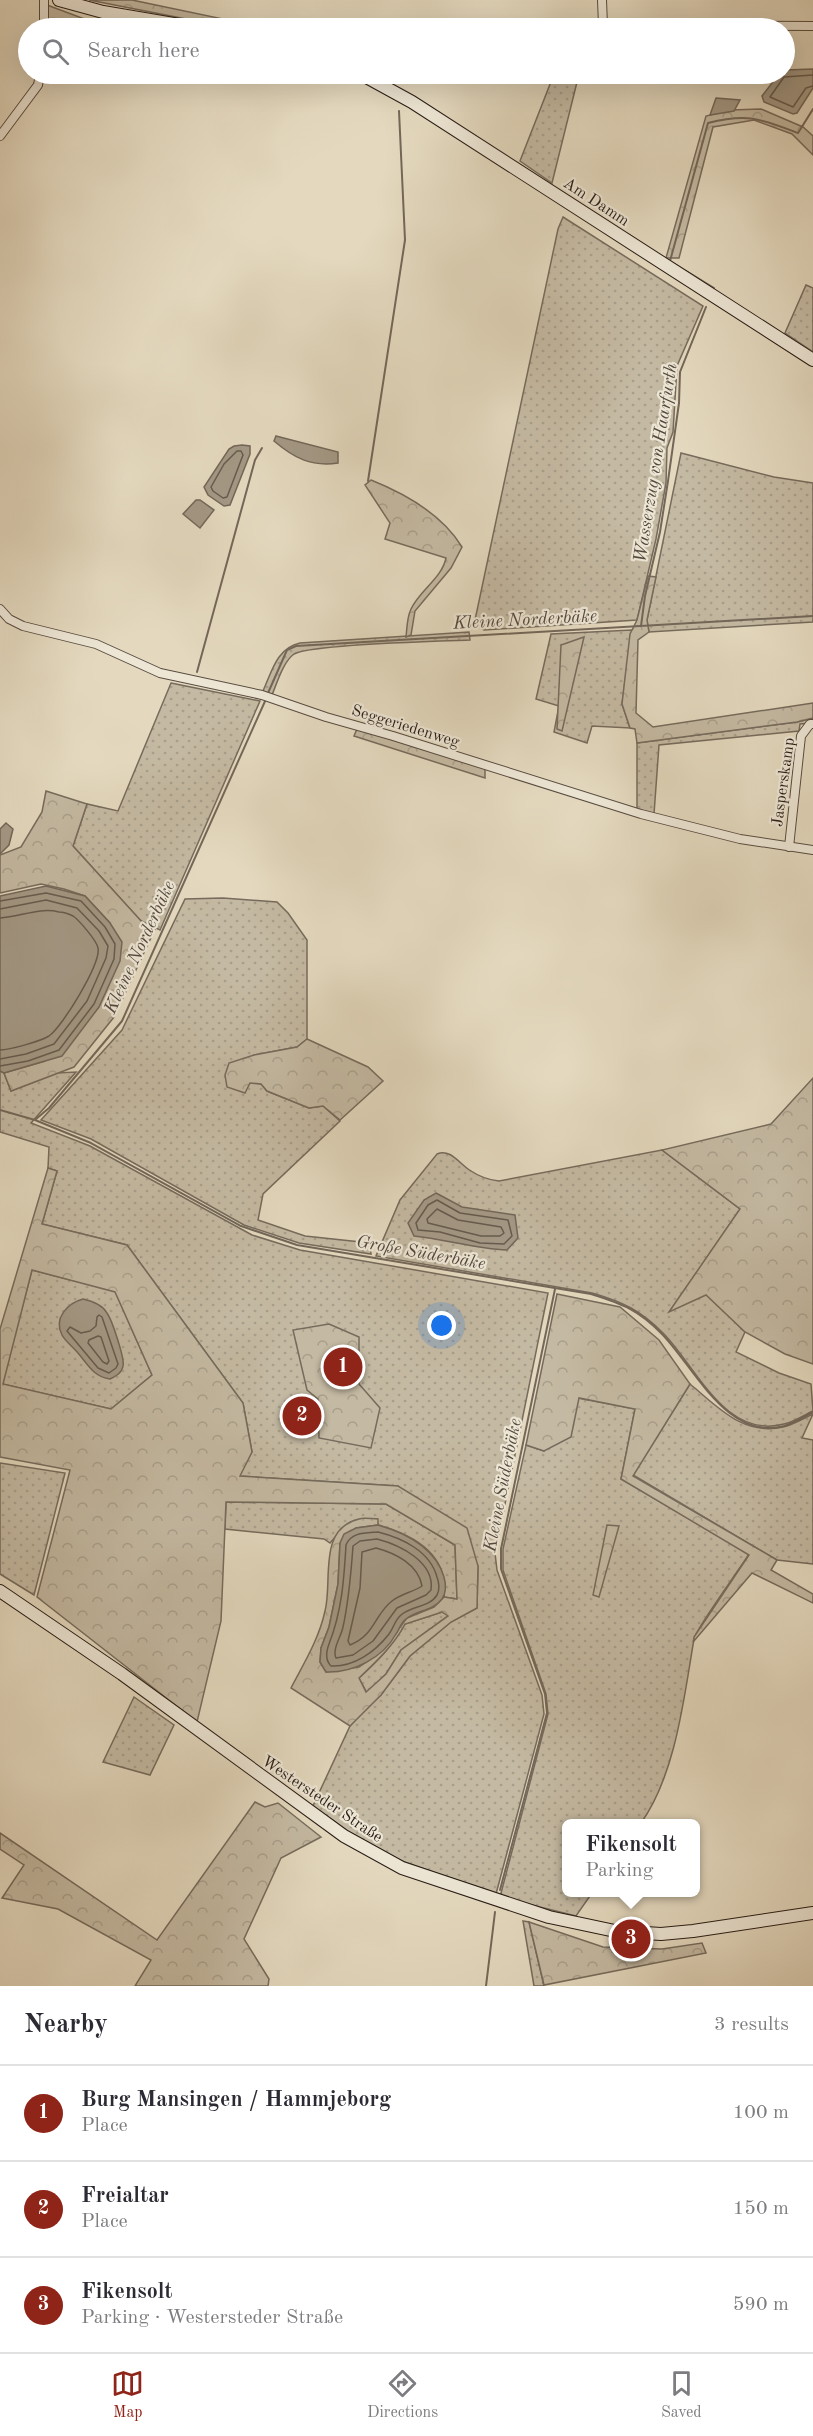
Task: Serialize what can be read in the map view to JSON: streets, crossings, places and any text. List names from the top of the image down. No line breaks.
{"streets":{"main road":["Am Damm","Westersteder Straße"],"street":["Seggeriedenweg","Jasperskamp"]},"crossings":[["Seggeriedenweg","Jasperskamp"]],"water":["Wasserzug von Haarfurth","Kleine Norderbäke","Große Süderbäke","Kleine Süderbäke"],"page":{"search":"Search here","pins":["1","2","3"],"popup":["Fikensolt","Parking"],"heading":["Nearby","3 results"],"list":[{"mark":"1","name":"Burg Mansingen / Hammjeborg","note":"Place","value":"100 m"},{"mark":"2","name":"Freialtar","note":"Place","value":"150 m"},{"mark":"3","name":"Fikensolt","note":"Parking · Westersteder Straße","value":"590 m"}],"nav":["Map","Directions","Saved"]}}
